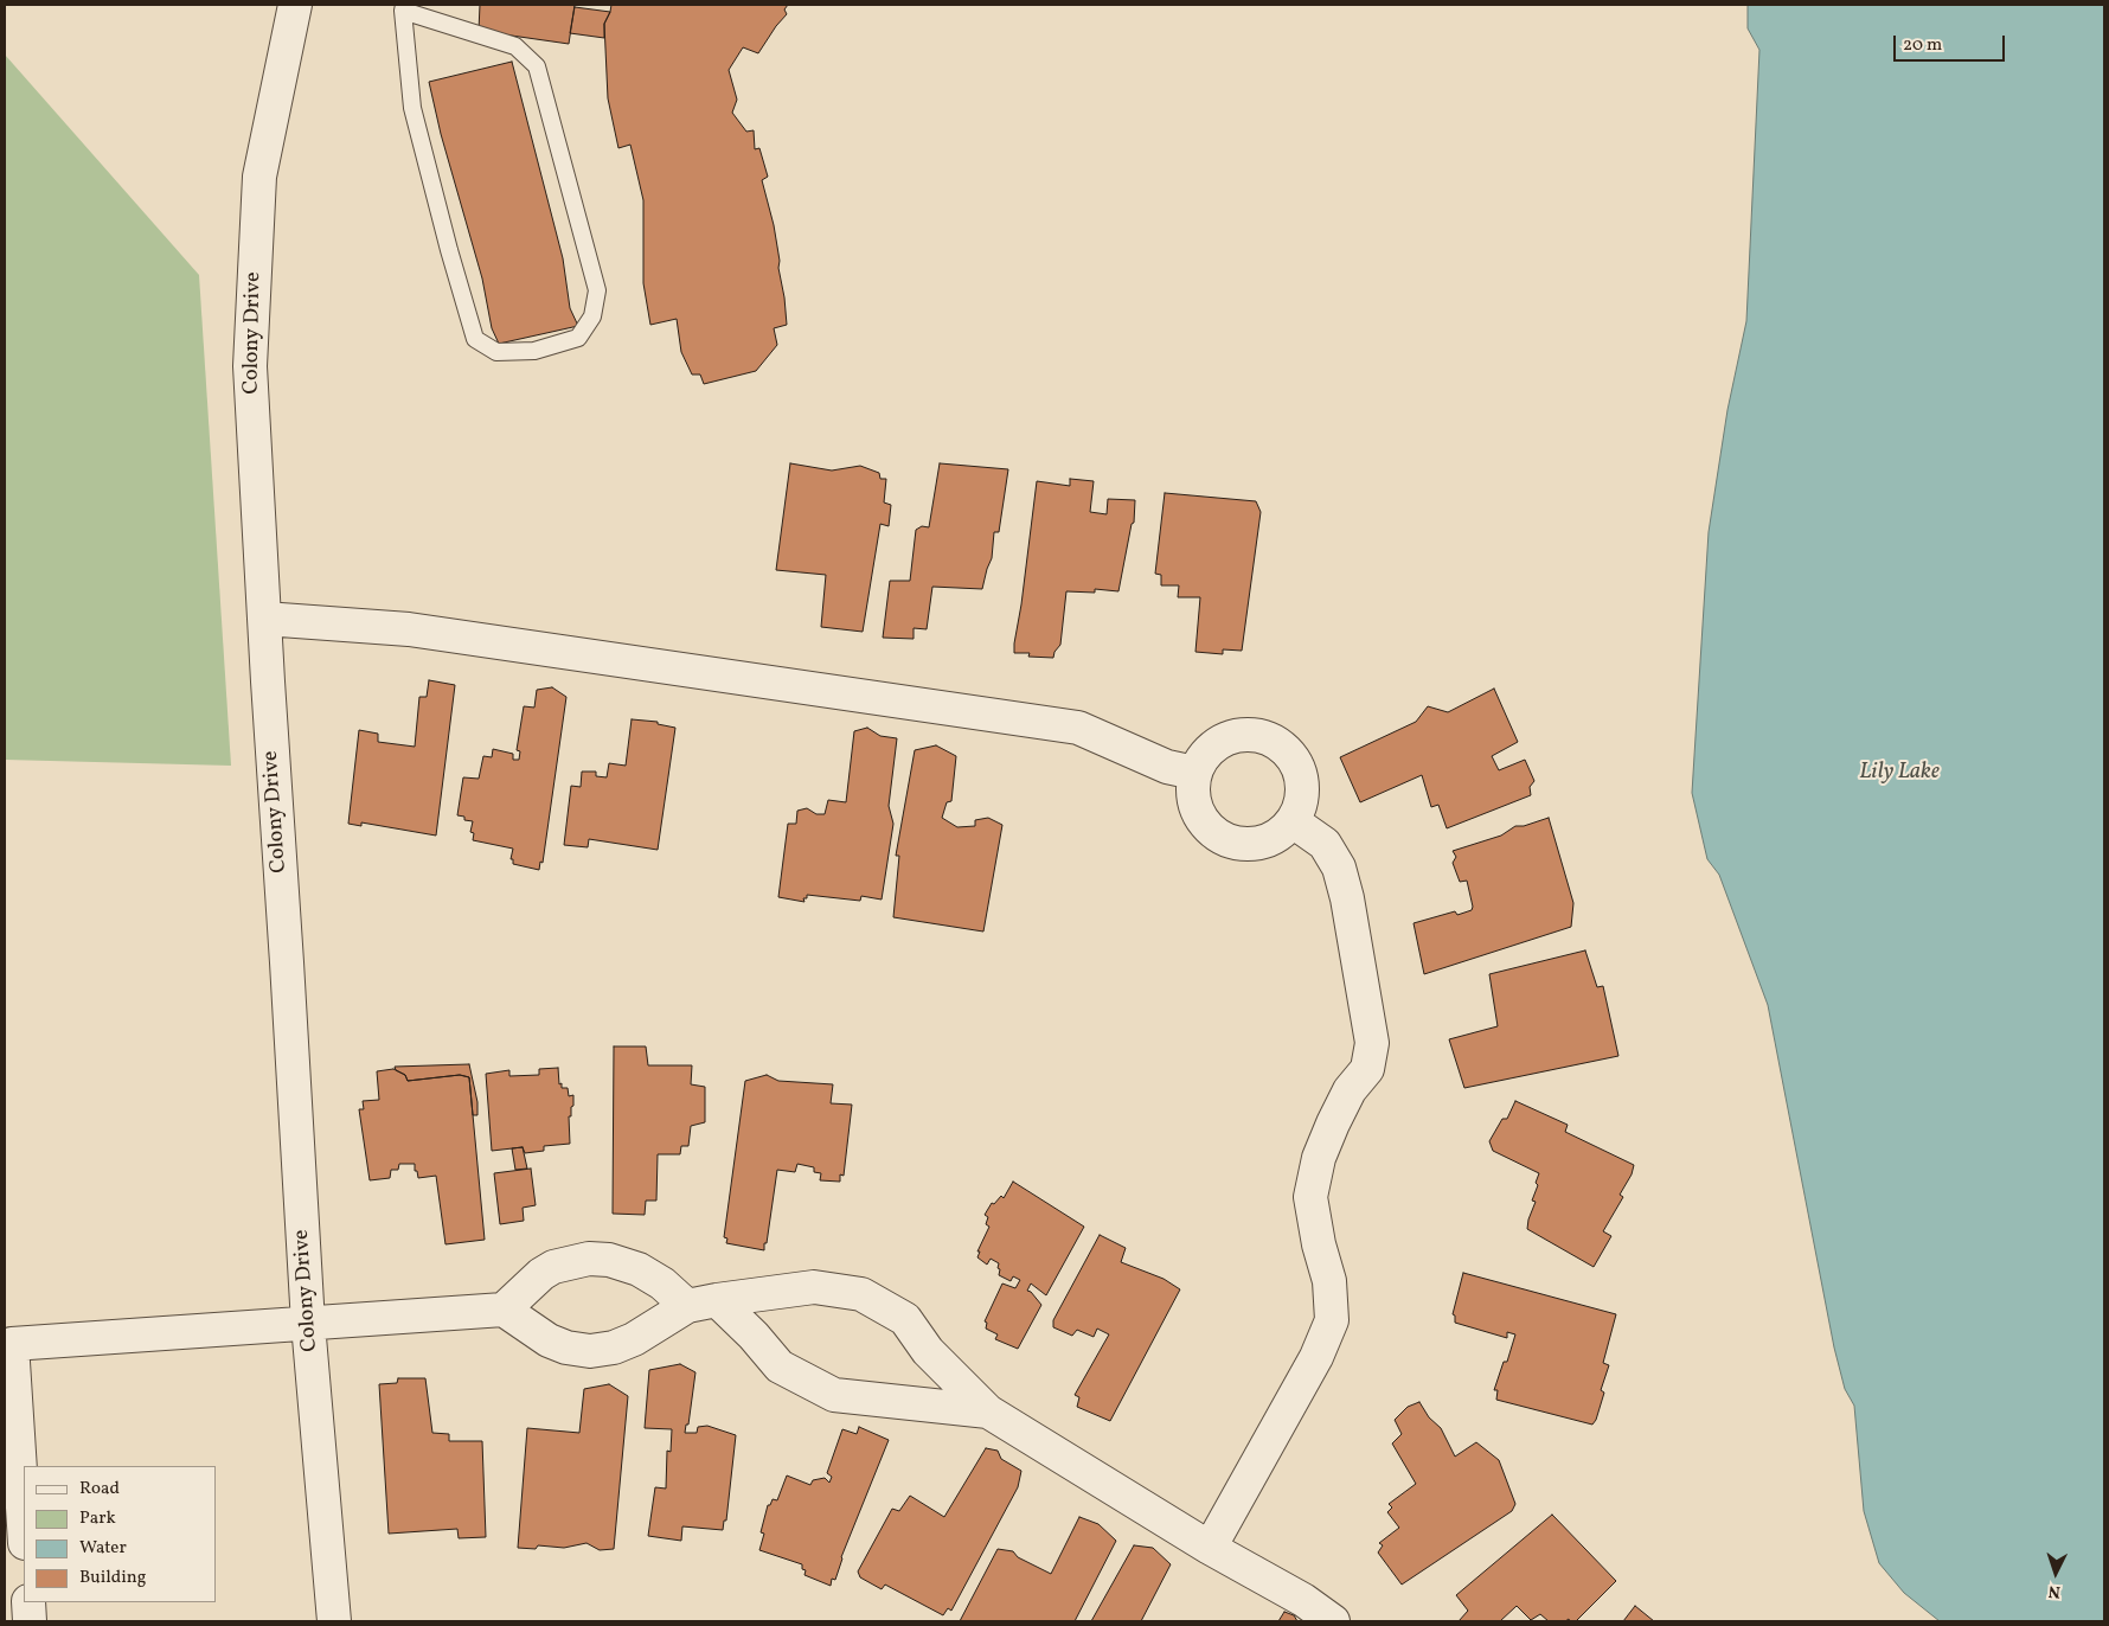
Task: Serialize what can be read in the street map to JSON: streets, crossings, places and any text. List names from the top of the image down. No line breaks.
{"streets":{"street":["Colony Drive"]},"water":["Lily Lake"],"legend":["Road","Park","Water","Building"],"scale_bar":"20 m","north":"bottom"}
